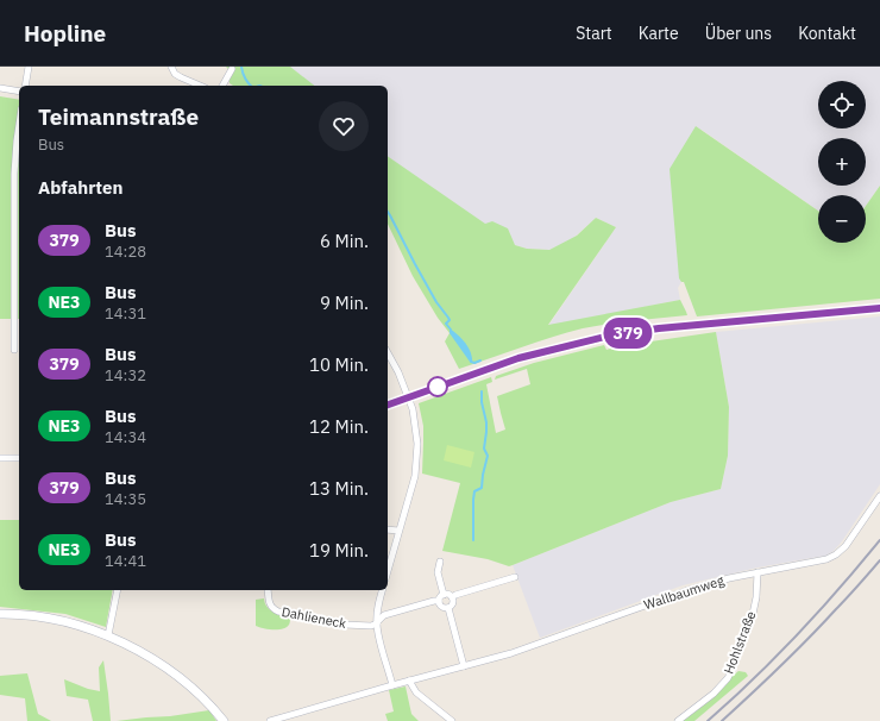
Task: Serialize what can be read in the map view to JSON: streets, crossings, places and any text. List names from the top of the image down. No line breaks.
{"streets":{"street":["Wallbaumweg","Dahlieneck","Hohlstraße"]},"crossings":[["Wallbaumweg","Hohlstraße"]],"lines":["bus line 379"],"page":{"header":"Hopline","nav":["Start","Karte","Über uns","Kontakt"],"on_map":"379","map_buttons":["+","−"],"heading":[["Teimannstraße","Bus"],"Abfahrten"],"list":[{"mark":"379","name":"Bus","note":"14:28","value":"6 Min."},{"mark":"NE3","name":"Bus","note":"14:31","value":"9 Min."},{"mark":"379","name":"Bus","note":"14:32","value":"10 Min."},{"mark":"NE3","name":"Bus","note":"14:34","value":"12 Min."},{"mark":"379","name":"Bus","note":"14:35","value":"13 Min."},{"mark":"NE3","name":"Bus","note":"14:41","value":"19 Min."}]}}
